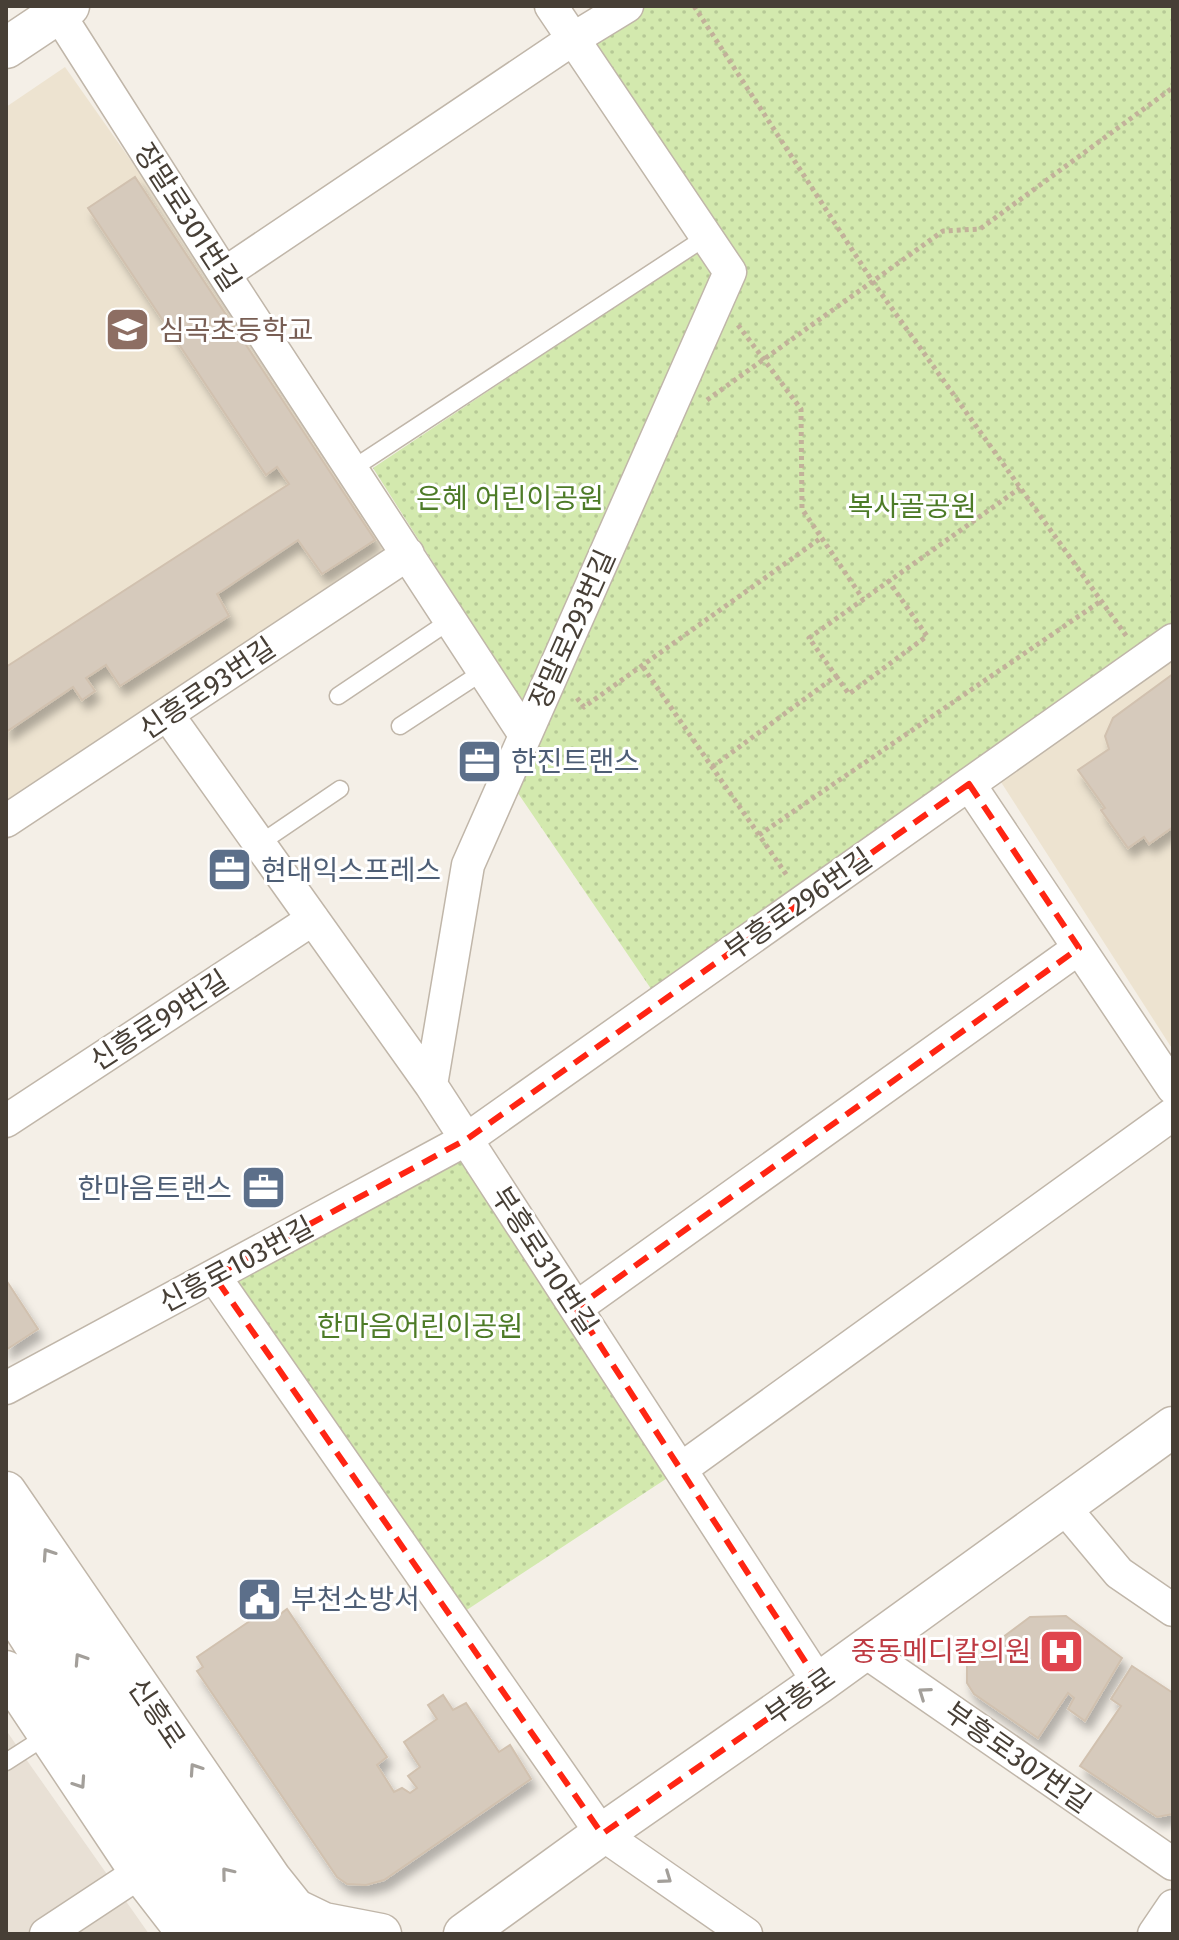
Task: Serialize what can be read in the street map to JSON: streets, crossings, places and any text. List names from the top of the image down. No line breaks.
{"streets":{"street":["장말로301번길","장말로293번길","신흥로93번길","부흥로296번길","신흥로99번길","부흥로310번길","신흥로103번길","부흥로","신흥로","부흥로307번길"]},"crossings":[["장말로301번길","장말로293번길"],["장말로301번길","신흥로93번길"],["장말로293번길","부흥로310번길"],["신흥로93번길","부흥로310번길"],["부흥로296번길","부흥로310번길"],["부흥로296번길","신흥로103번길"],["신흥로99번길","부흥로310번길"],["부흥로310번길","신흥로103번길"],["부흥로310번길","부흥로"],["부흥로","부흥로307번길"]],"parks":["은혜 어린이공원","복사골공원","한마음어린이공원"],"places":{"school or university":["심곡초등학교"],"office":["한진트랜스","현대익스프레스","한마음트랜스"],"public building":["부천소방서"],"hospital":["중동메디칼의원"]}}
